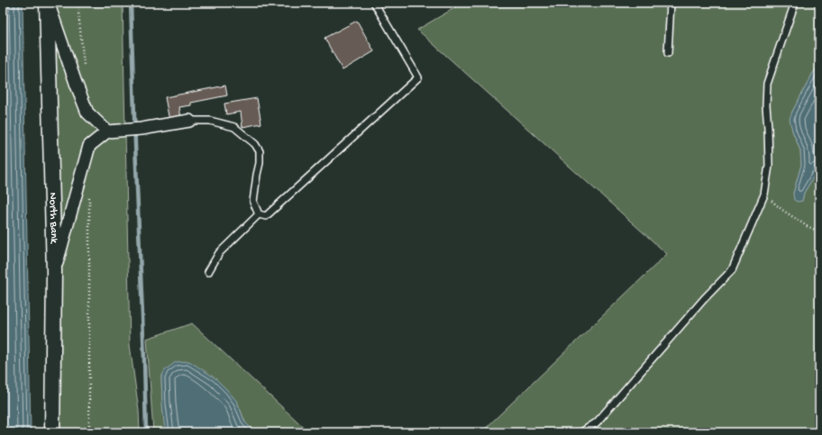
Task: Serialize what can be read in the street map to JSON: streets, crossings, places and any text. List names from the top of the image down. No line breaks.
{"streets":{"street":["North Bank"]}}
